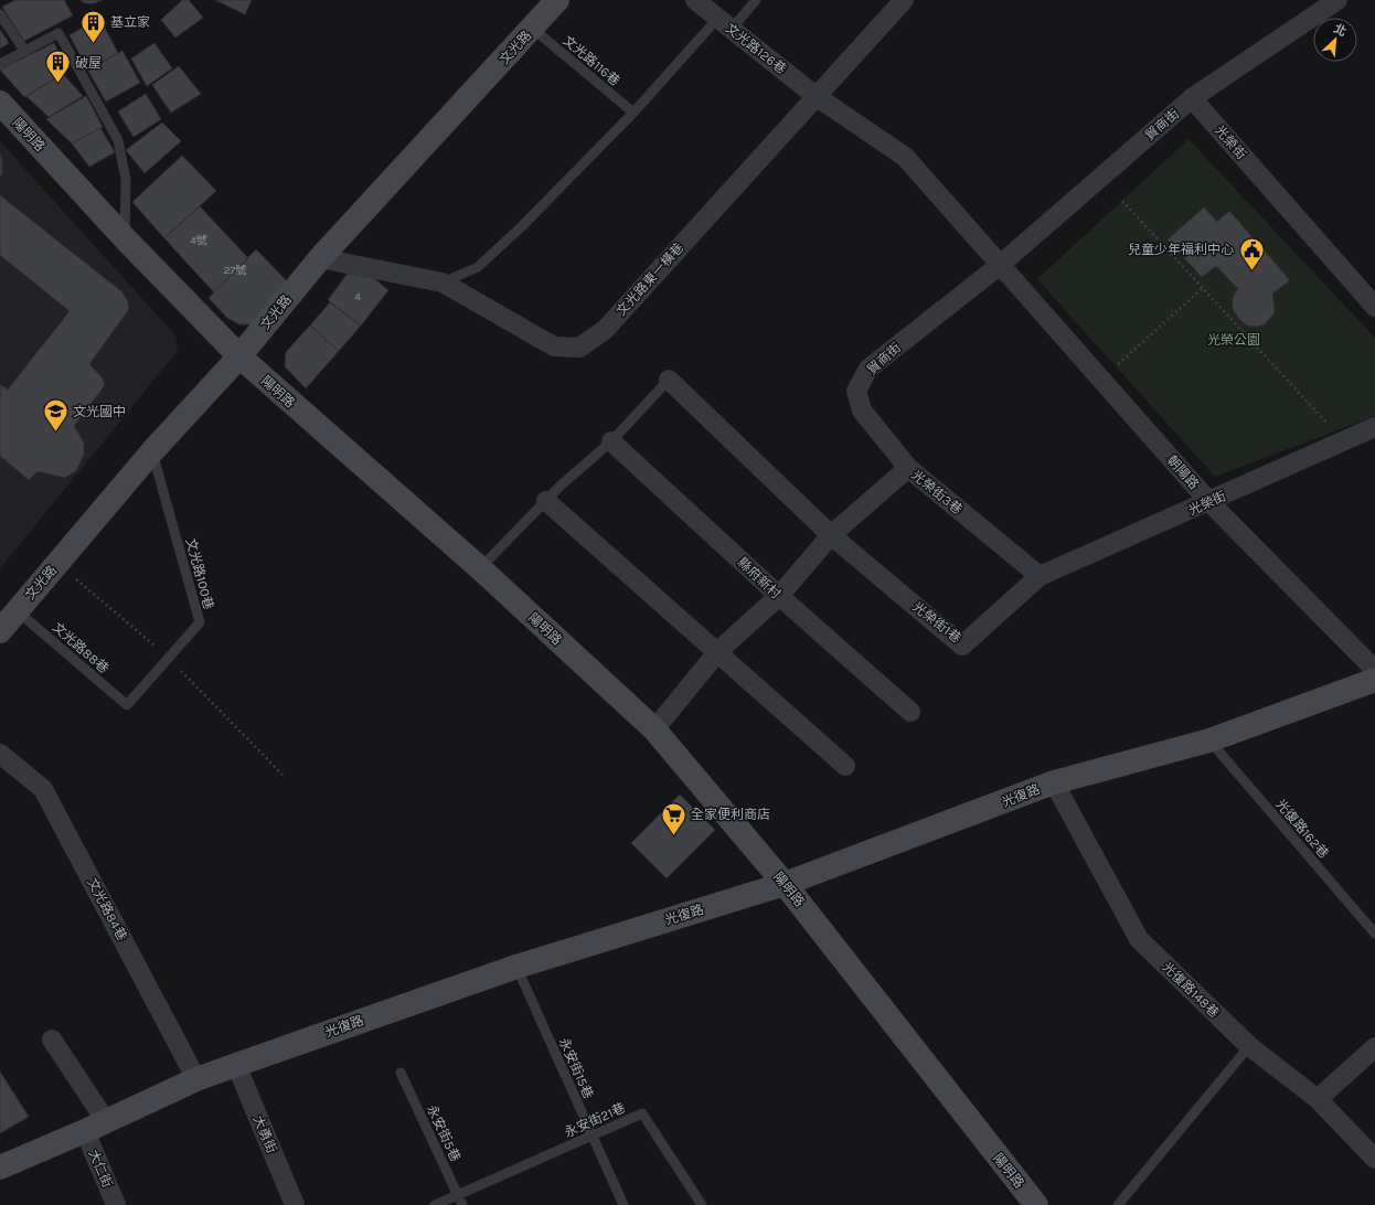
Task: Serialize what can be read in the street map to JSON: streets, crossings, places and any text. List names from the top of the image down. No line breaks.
{"streets":{"street":["文光路","文光路126巷","貿商街","陽明路","光榮街","文光路東一橫巷","朝陽路","光榮街3巷","縣府新村","光榮街1巷","光復路","文光路84巷","光復路148巷","大勇街","大仁街"],"lane":["文光路116巷","文光路100巷","文光路88巷","光復路162巷","永安街15巷","永安街21巷","永安街5巷"]},"crossings":[["文光路","文光路116巷"],["文光路","陽明路"],["文光路","文光路東一橫巷"],["文光路","文光路100巷"],["文光路","文光路88巷"],["文光路126巷","文光路東一橫巷"],["貿商街","光榮街"],["貿商街","朝陽路"],["貿商街","光榮街3巷"],["陽明路","光復路"],["光榮街","朝陽路"],["光榮街","光榮街3巷"],["光榮街","光榮街1巷"],["光榮街3巷","光榮街1巷"],["文光路100巷","文光路88巷"],["光復路","光復路162巷"],["光復路","文光路84巷"],["光復路","光復路148巷"],["光復路","永安街15巷"],["光復路","大勇街"],["光復路","大仁街"],["永安街15巷","永安街21巷"],["永安街21巷","永安街5巷"]],"parks":["光榮公園"],"places":{"building":["基立家","破屋"],"public building":["兒童少年福利中心"],"school or university":["文光國中"],"supermarket":["全家便利商店"]},"house_numbers":["4號","27號","4"],"north":"top right"}
